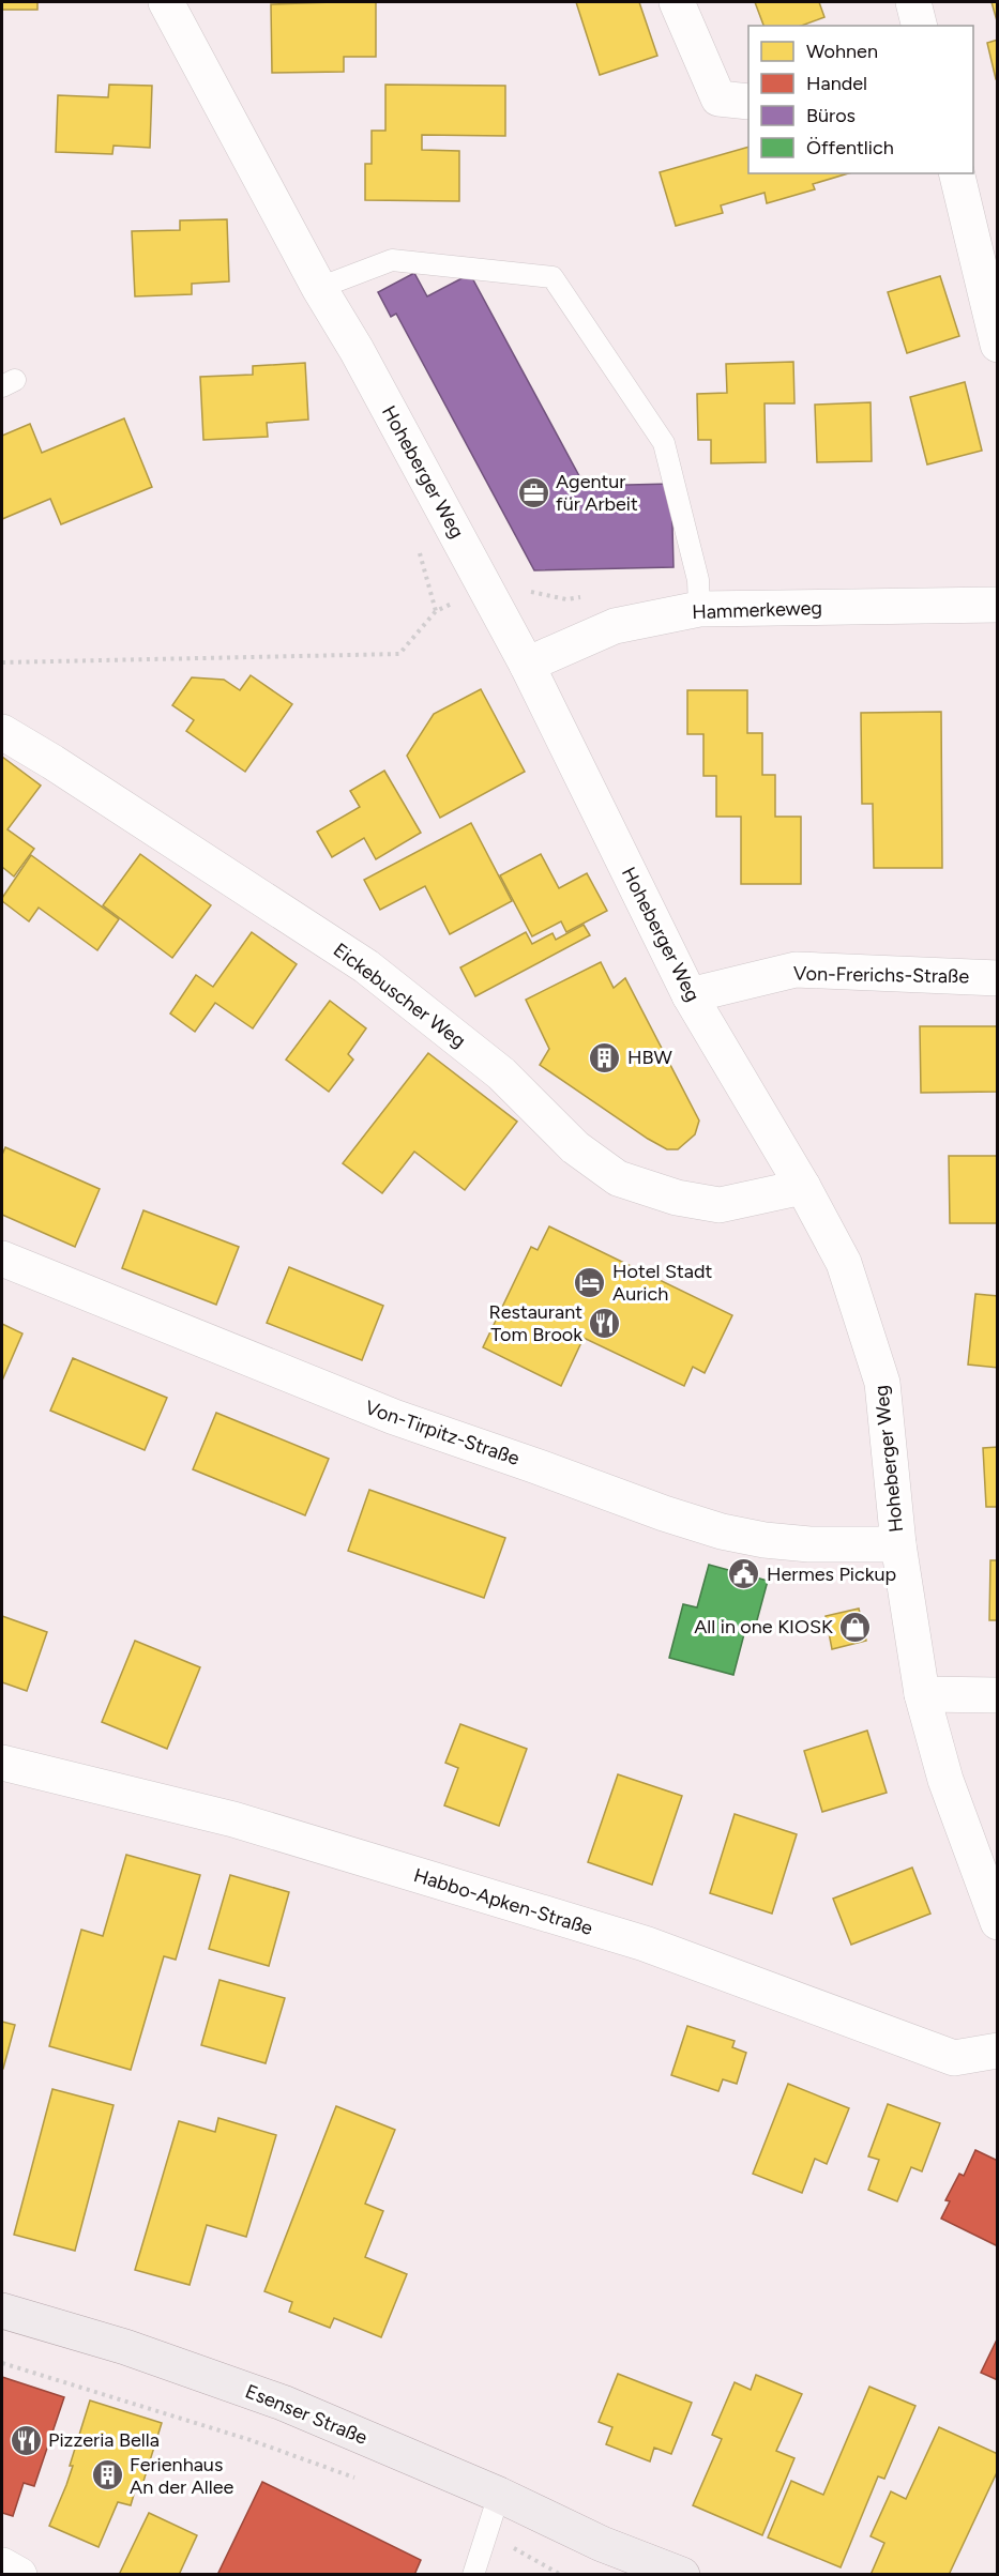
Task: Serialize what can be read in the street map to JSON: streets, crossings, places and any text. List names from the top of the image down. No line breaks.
{"streets":{"main road":["Esenser Straße"],"street":["Hoheberger Weg","Hammerkeweg","Von-Frerichs-Straße","Eickebuscher Weg","Von-Tirpitz-Straße","Habbo-Apken-Straße"]},"crossings":[["Hoheberger Weg","Hammerkeweg"],["Hoheberger Weg","Von-Frerichs-Straße"],["Hoheberger Weg","Eickebuscher Weg"],["Hoheberger Weg","Von-Tirpitz-Straße"]],"places":{"office":["Agentur für Arbeit"],"building":["HBW","Ferienhaus An der Allee"],"hotel":["Hotel Stadt Aurich"],"restaurant":["Restaurant Tom Brook","Pizzeria Bella"],"public building":["Hermes Pickup"],"shop":["All in one KIOSK"]},"legend":["Wohnen","Handel","Büros","Öffentlich"]}
